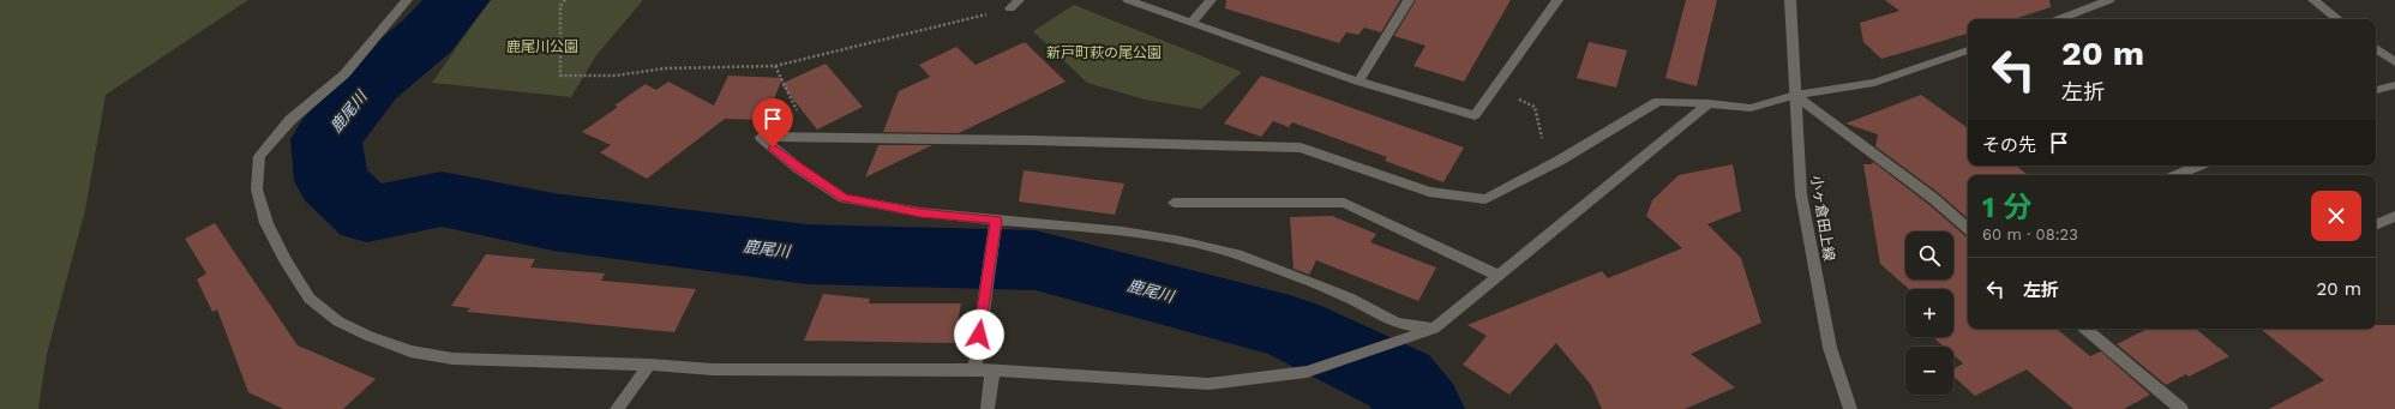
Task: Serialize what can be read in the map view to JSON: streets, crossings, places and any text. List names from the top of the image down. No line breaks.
{"streets":{"street":["小ヶ倉田上線"]},"water":["鹿尾川"],"parks":["鹿尾川公園","新戸町萩の尾公園"],"page":{"turn":["20 m","左折"],"then":"その先","heading":["1 分","60 m · 08:23"],"map_buttons":["+","−"],"list":[{"name":"左折","value":"20 m"}]}}
